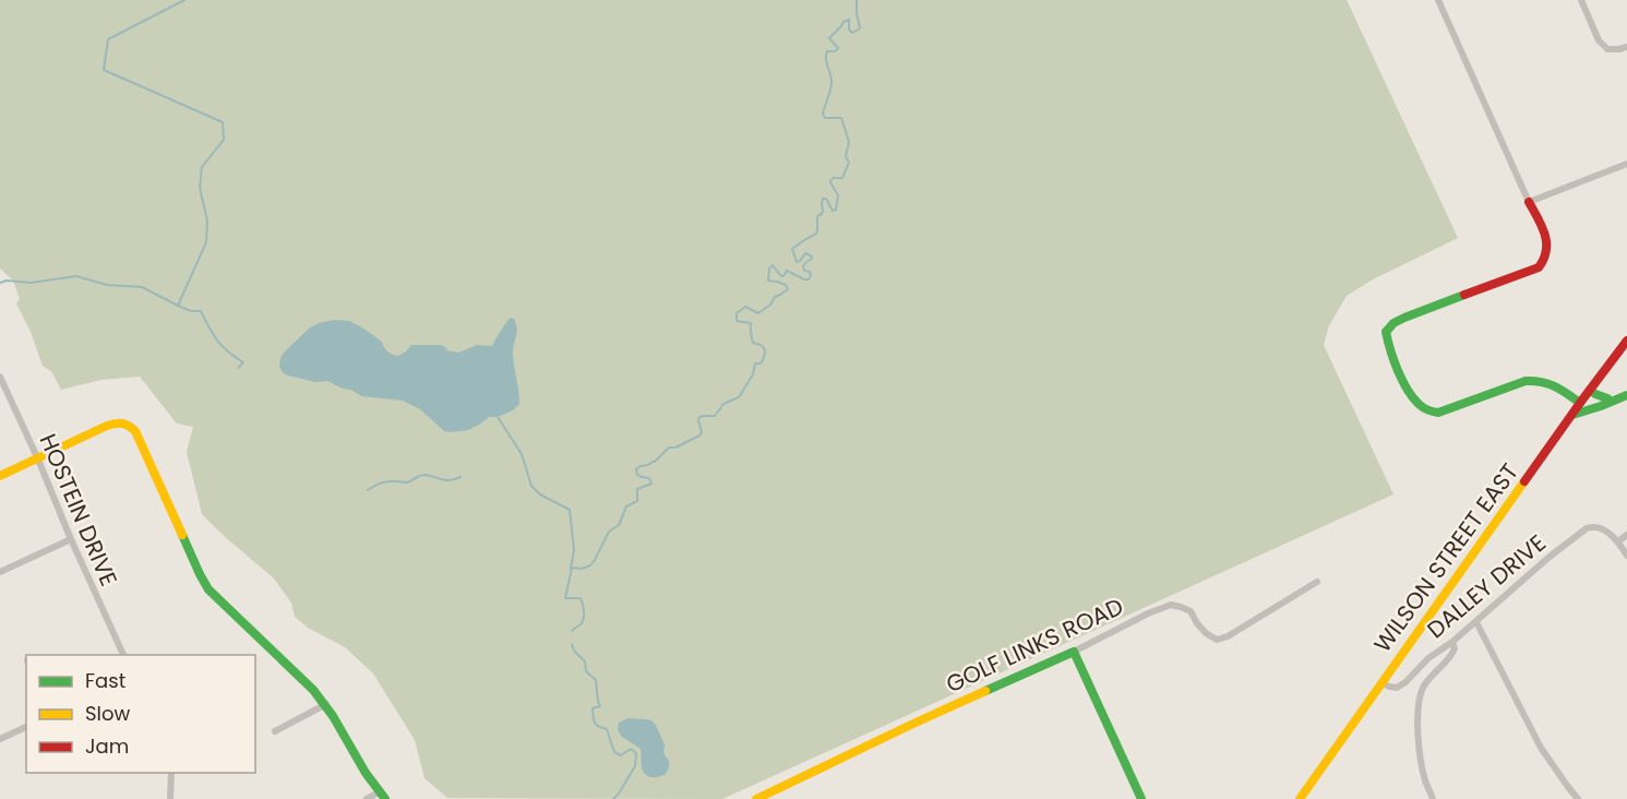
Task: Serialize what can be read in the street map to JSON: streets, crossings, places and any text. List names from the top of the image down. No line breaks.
{"streets":{"main road":["WILSON STREET EAST","GOLF LINKS ROAD"],"street":["HOSTEIN DRIVE","DALLEY DRIVE"]},"crossings":[["WILSON STREET EAST","DALLEY DRIVE"]],"legend":["Fast","Slow","Jam"]}
